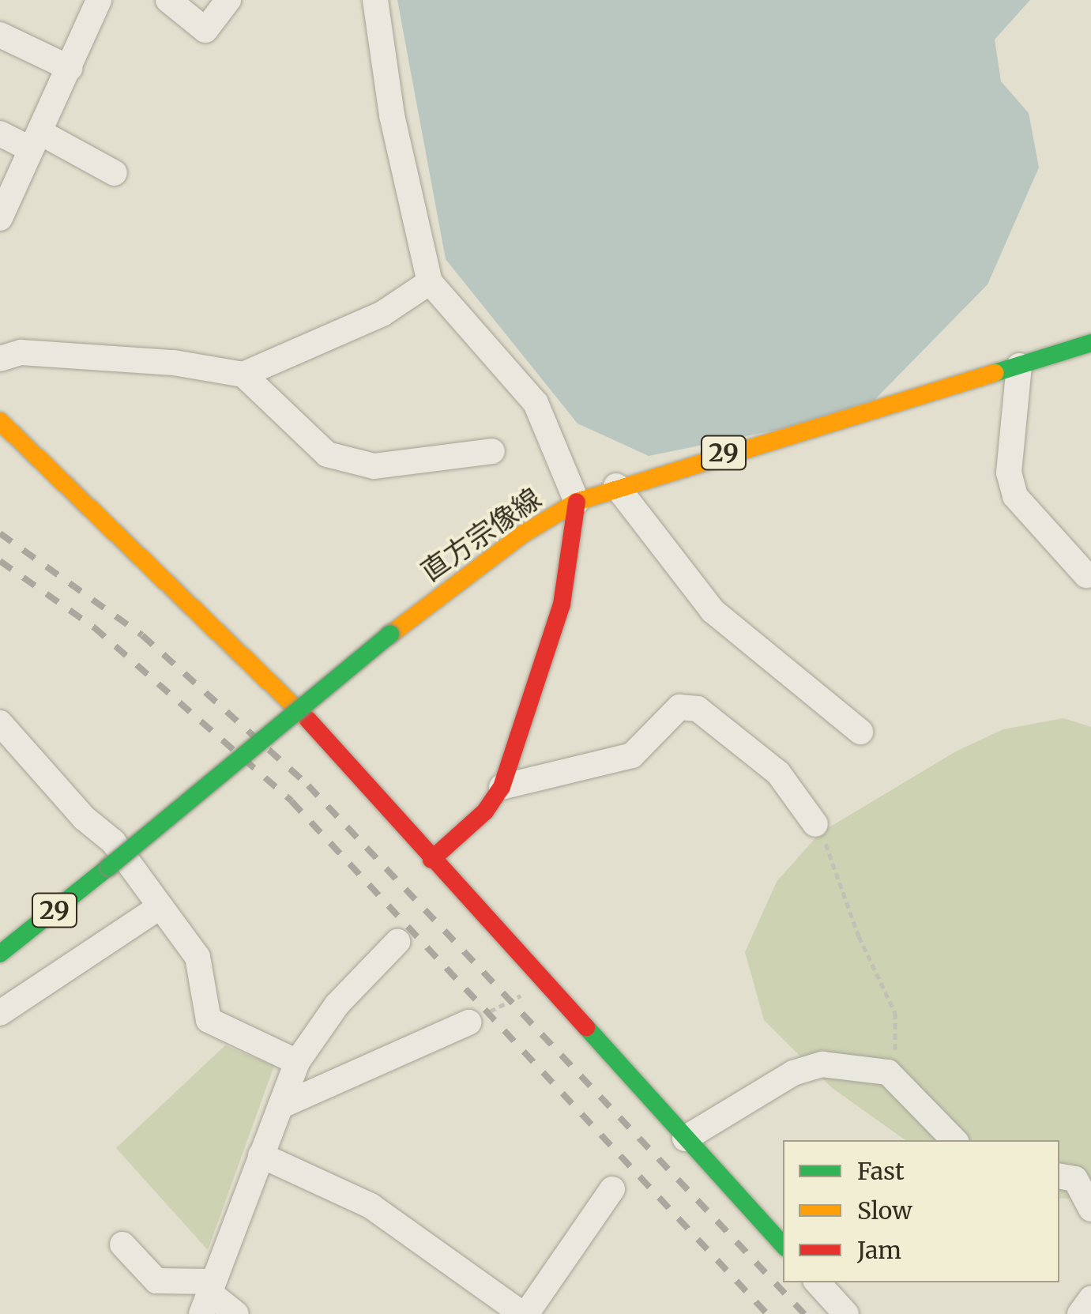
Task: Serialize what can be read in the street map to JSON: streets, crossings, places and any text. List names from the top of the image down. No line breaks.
{"streets":{"street":["29","直方宗像線"]},"legend":["Fast","Slow","Jam"]}
